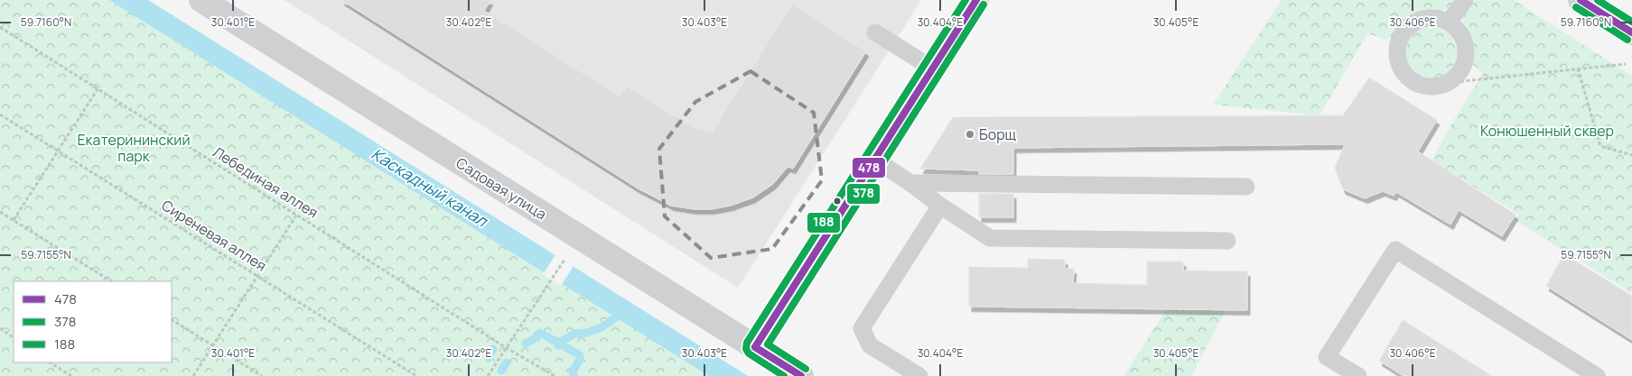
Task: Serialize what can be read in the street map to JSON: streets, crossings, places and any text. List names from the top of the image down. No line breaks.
{"streets":{"main road":["Садовая улица"],"path":["Лебединая аллея","Сиреневая аллея"]},"water":["Каскадный канал"],"parks":["Конюшенный сквер","Екатерининский парк"],"places":["Борщ"],"lines":["transit line 478","transit line 188","transit line 378"],"legend":["478","378","188"],"coordinates":["59.7160°N","30.401°E","30.402°E","30.403°E","30.404°E","30.405°E","30.406°E","59.7155°N"]}
